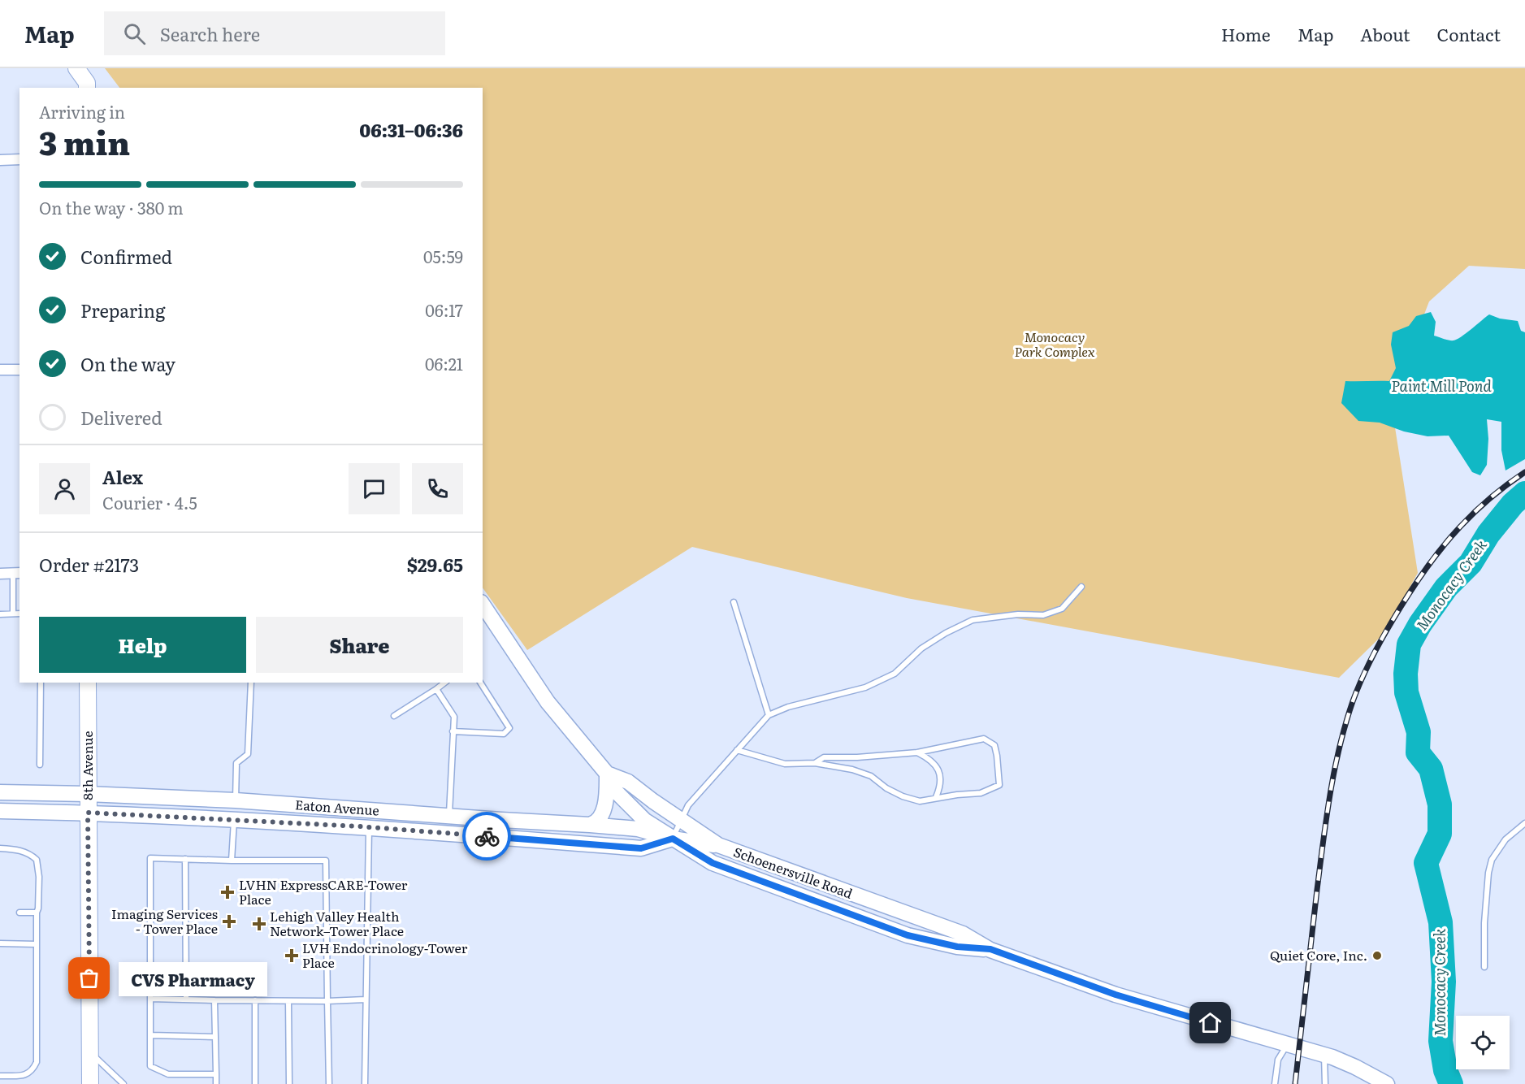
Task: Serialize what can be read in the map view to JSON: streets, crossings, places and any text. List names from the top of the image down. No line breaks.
{"streets":{"main road":["8th Avenue","Eaton Avenue","Schoenersville Road"]},"crossings":[["8th Avenue","Eaton Avenue"],["Eaton Avenue","Schoenersville Road"]],"water":["Paint Mill Pond","Monocacy Creek"],"parks":["Monocacy Park Complex"],"places":{"health":["LVHN ExpressCARE-Tower Place","Imaging Services - Tower Place","Lehigh Valley Health Network–Tower Place","LVH Endocrinology-Tower Place"],"other":["Quiet Core, Inc.","CVS Pharmacy"]},"page":{"header":"Map","search":"Search here","nav":["Home","Map","About","Contact"],"heading":["3 min","Arriving in","06:31–06:36"],"panel":["Alex","Courier · 4.5","Order #2173","$29.65"],"bar":"On the way · 380 m","list":[["Confirmed","05:59"],["Preparing","06:17"],["On the way","06:21"],"Delivered"],"buttons":["Help","Share"],"bubble":"CVS Pharmacy"}}
